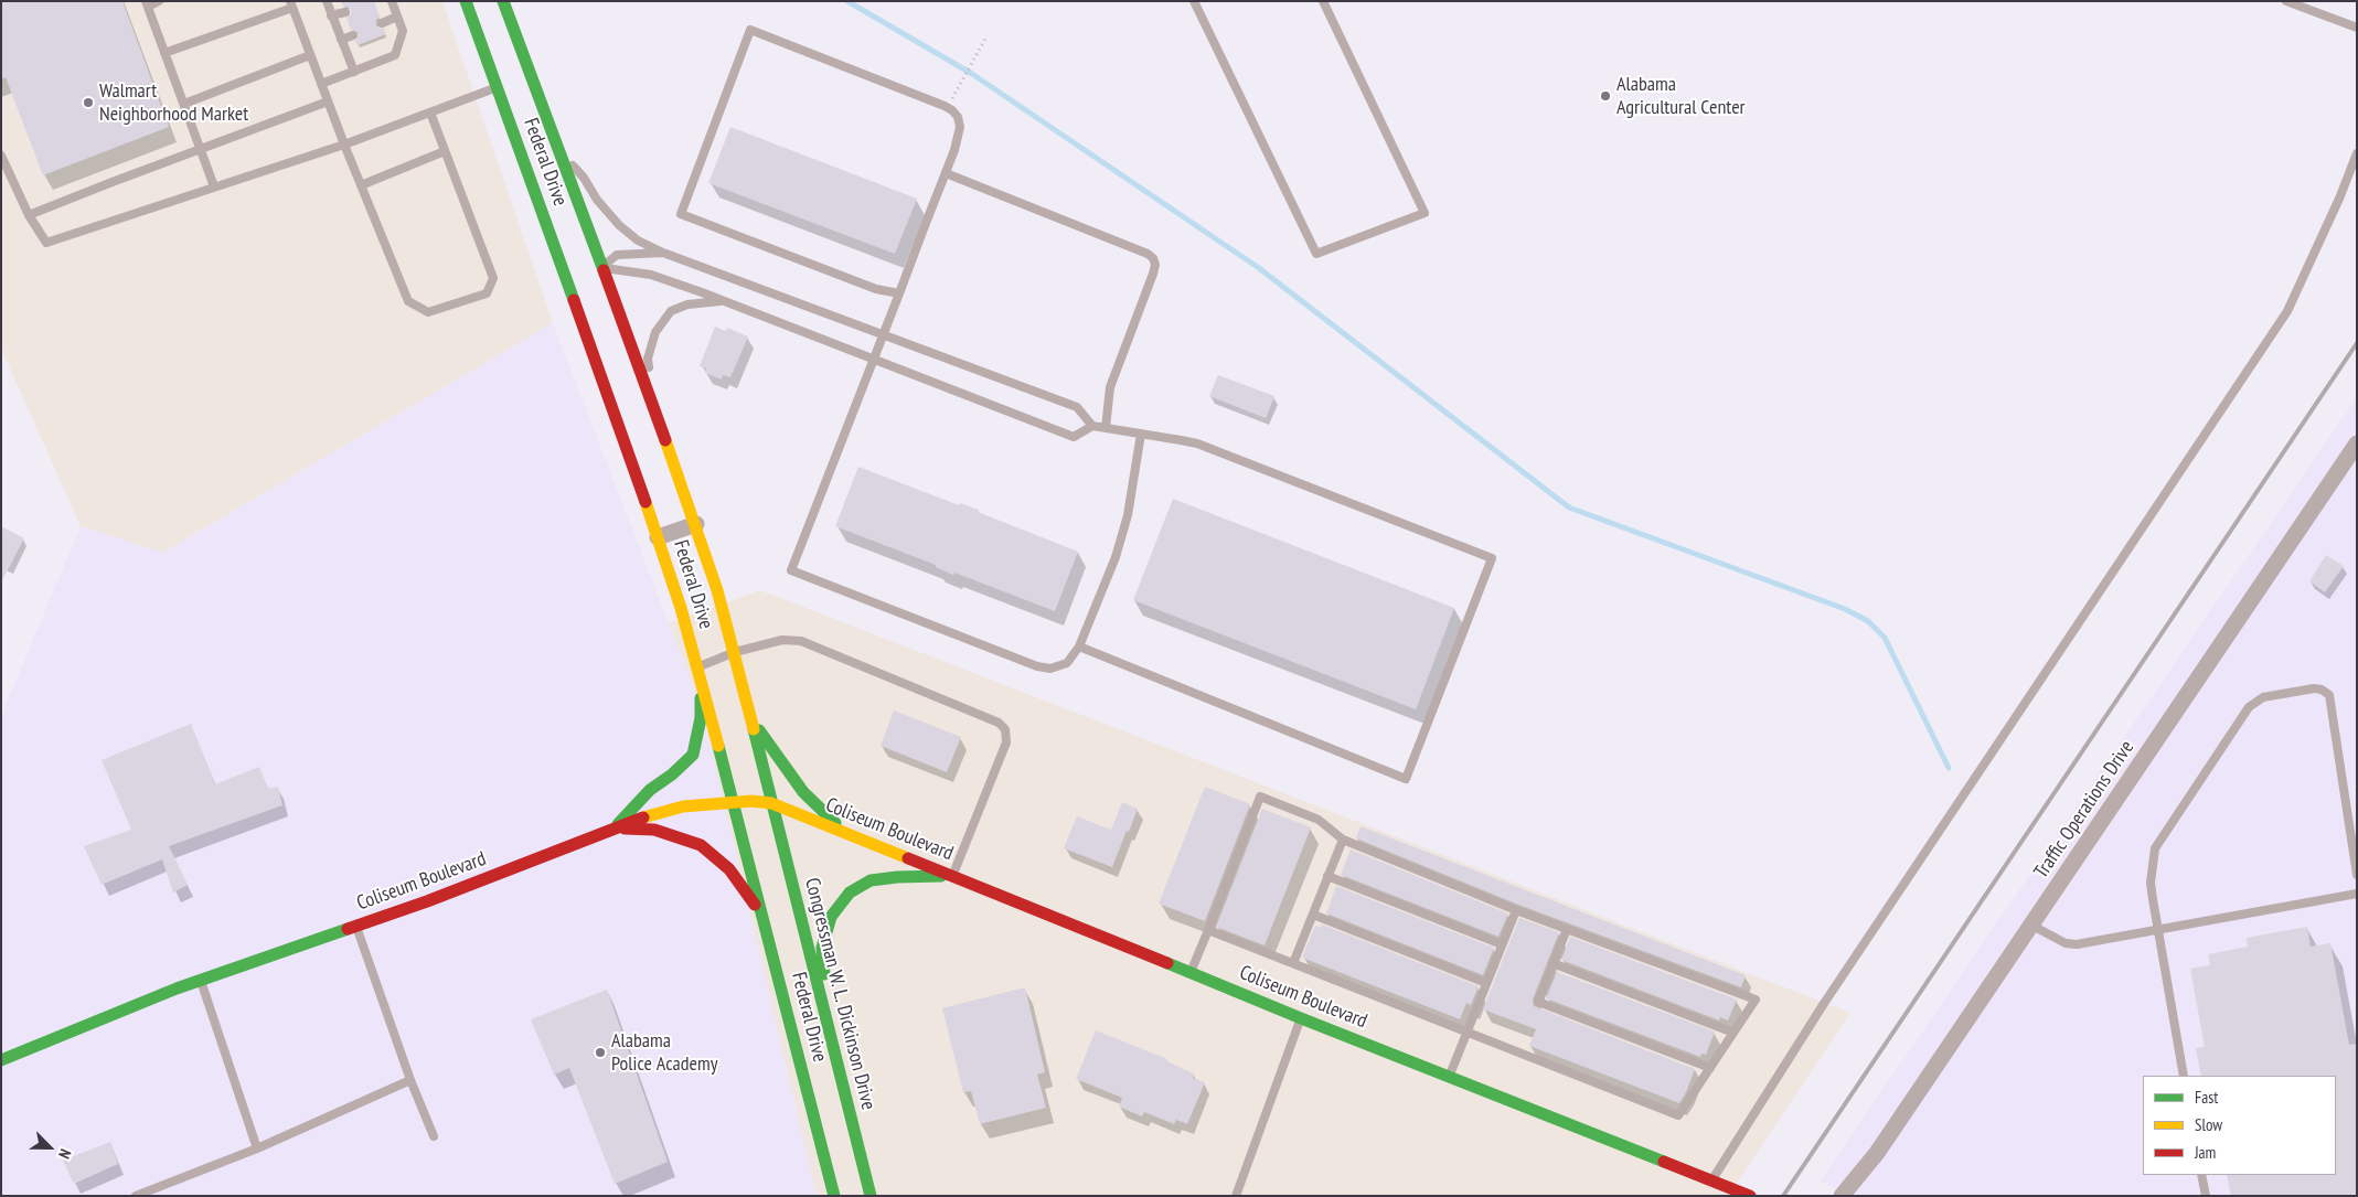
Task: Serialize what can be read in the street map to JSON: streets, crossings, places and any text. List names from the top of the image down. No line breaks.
{"streets":{"main road":["Federal Drive","Coliseum Boulevard","Congressman W. L. Dickinson Drive"],"street":["Traffic Operations Drive"]},"crossings":[["Federal Drive","Coliseum Boulevard"],["Federal Drive","Congressman W. L. Dickinson Drive"],["Coliseum Boulevard","Congressman W. L. Dickinson Drive"]],"places":["Alabama Agricultural Center","Walmart Neighborhood Market","Alabama Police Academy"],"legend":["Fast","Slow","Jam"],"north":"bottom right"}
